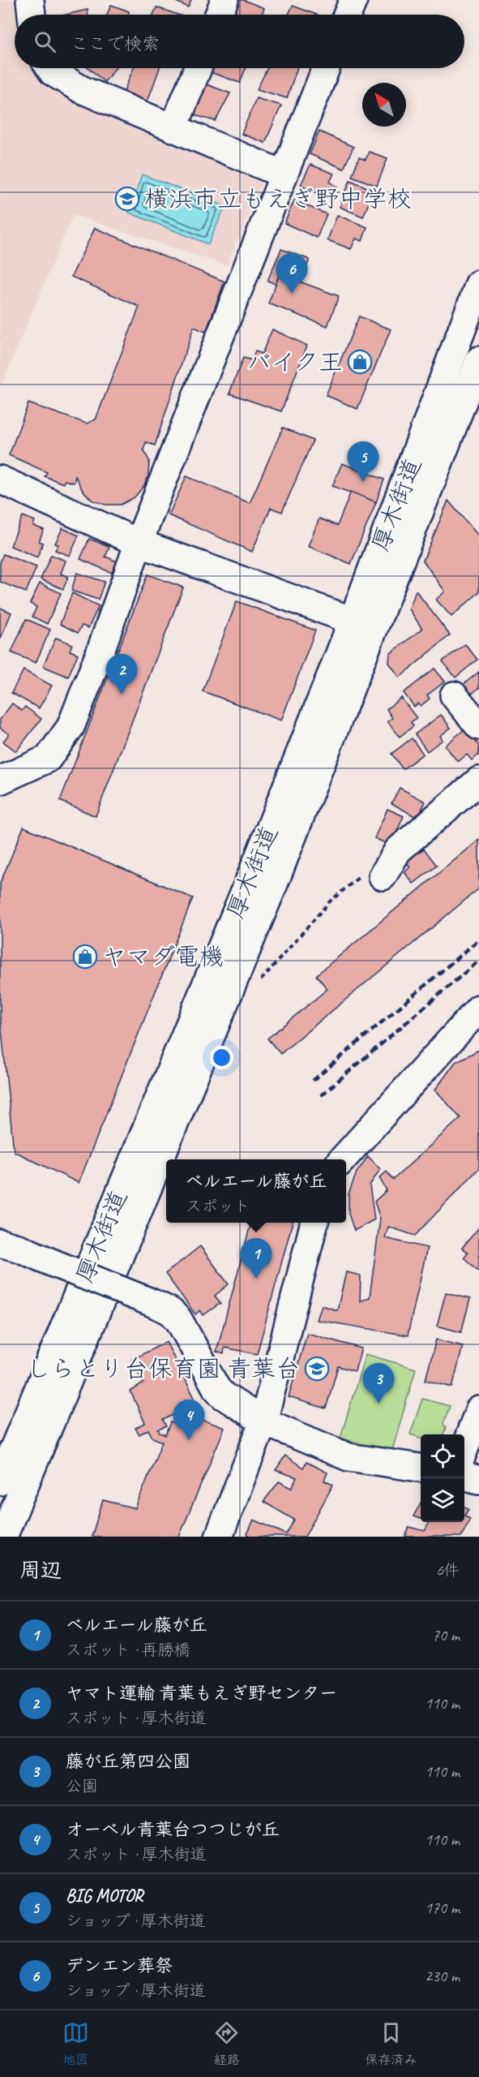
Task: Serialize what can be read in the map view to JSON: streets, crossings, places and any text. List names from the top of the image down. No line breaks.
{"streets":{"main road":["厚木街道"]},"places":{"school or university":["横浜市立もえぎ野中学校","しらとり台保育園 青葉台"],"shop":["バイク王","ヤマダ電機"]},"north":"top left","page":{"search":"ここで検索","pins":["6","5","2","1","3","4"],"popup":["ベルエール藤が丘","スポット"],"heading":["周辺","6件"],"list":[{"mark":"1","name":"ベルエール藤が丘","note":"スポット · 再勝橋","value":"70 m"},{"mark":"2","name":"ヤマト運輸 青葉もえぎ野センター","note":"スポット · 厚木街道","value":"110 m"},{"mark":"3","name":"藤が丘第四公園","note":"公園","value":"110 m"},{"mark":"4","name":"オーベル青葉台つつじが丘","note":"スポット · 厚木街道","value":"110 m"},{"mark":"5","name":"BIG MOTOR","note":"ショップ · 厚木街道","value":"170 m"},{"mark":"6","name":"デンエン葬祭","note":"ショップ · 厚木街道","value":"230 m"}],"nav":["地図","経路","保存済み"]}}
